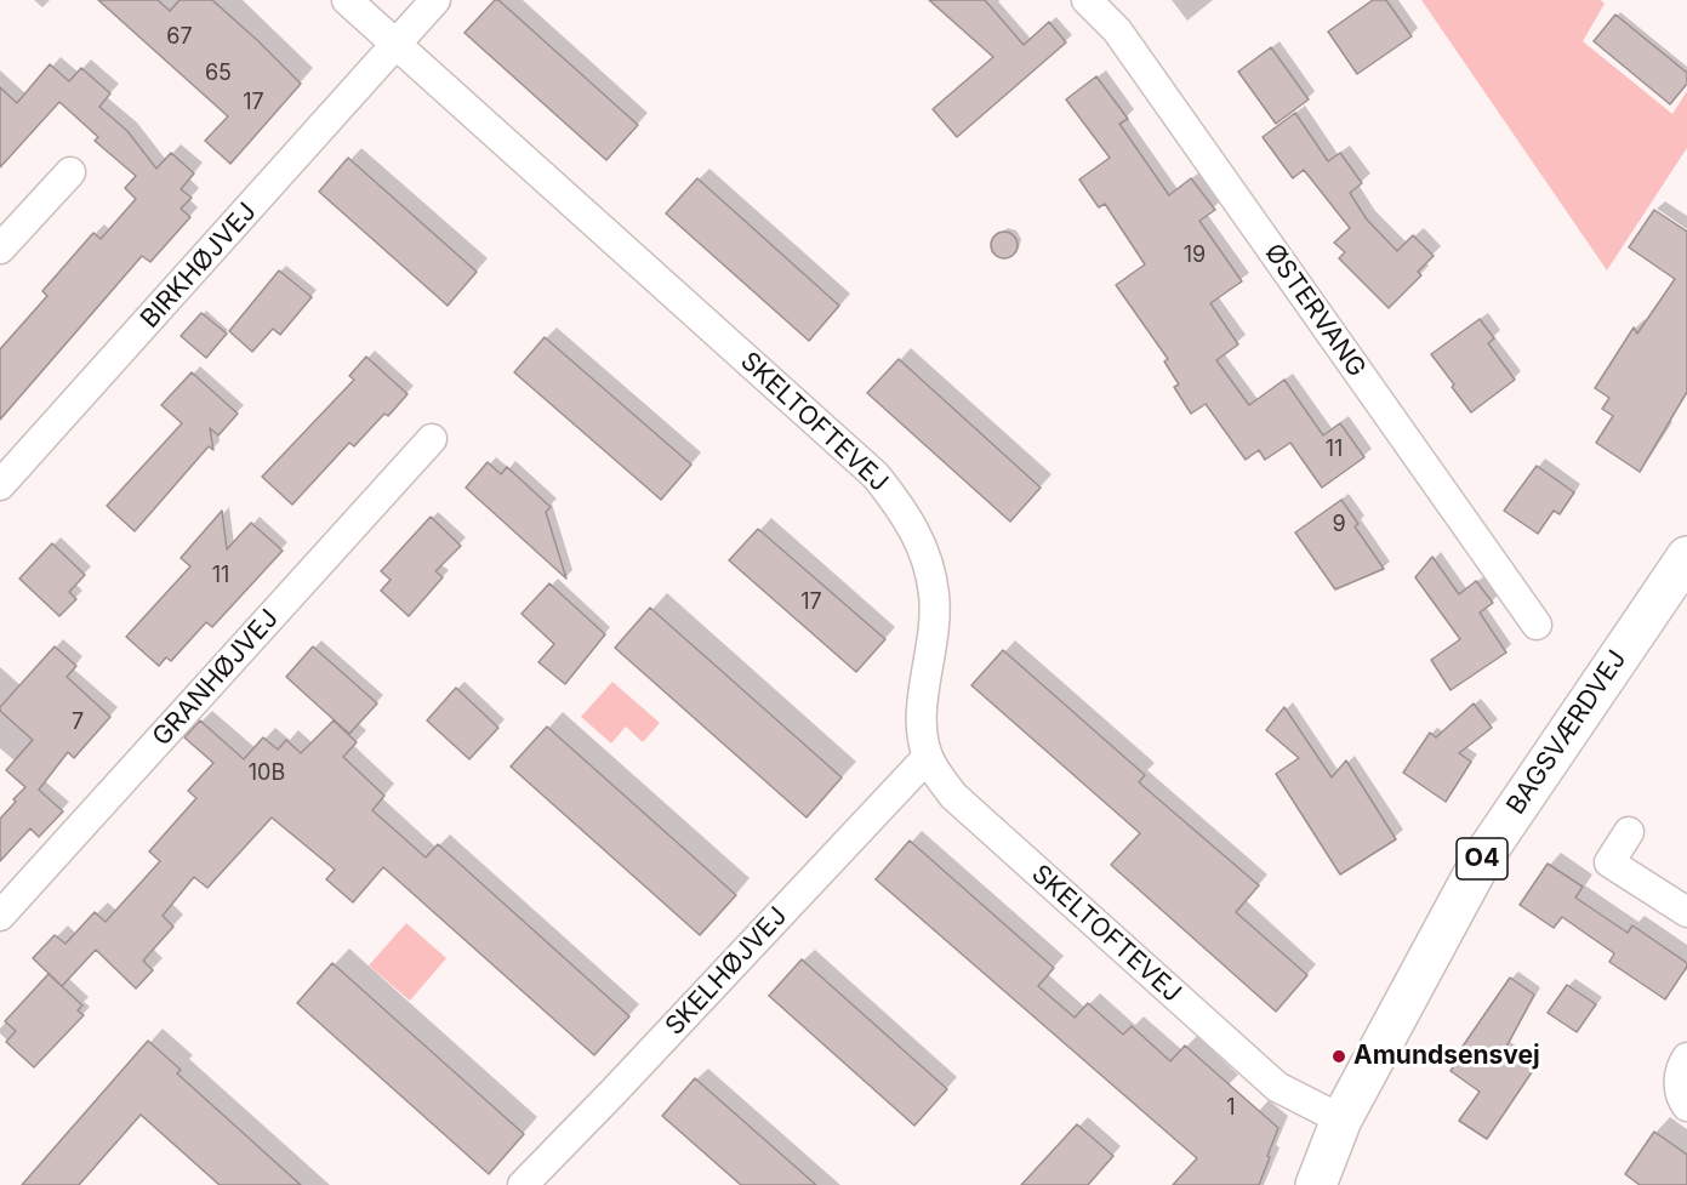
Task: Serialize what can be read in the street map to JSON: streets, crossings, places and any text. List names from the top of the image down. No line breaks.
{"streets":{"main road":["BAGSVÆRDVEJ","O4"],"street":["BIRKHØJVEJ","ØSTERVANG","SKELTOFTEVEJ","GRANHØJVEJ","SKELHØJVEJ"]},"crossings":[["BIRKHØJVEJ","SKELTOFTEVEJ"],["SKELTOFTEVEJ","BAGSVÆRDVEJ"],["SKELTOFTEVEJ","SKELHØJVEJ"]],"places":["Amundsensvej"],"house_numbers":["67","65","17","19","11","9","11","17","7","10B","1"]}
